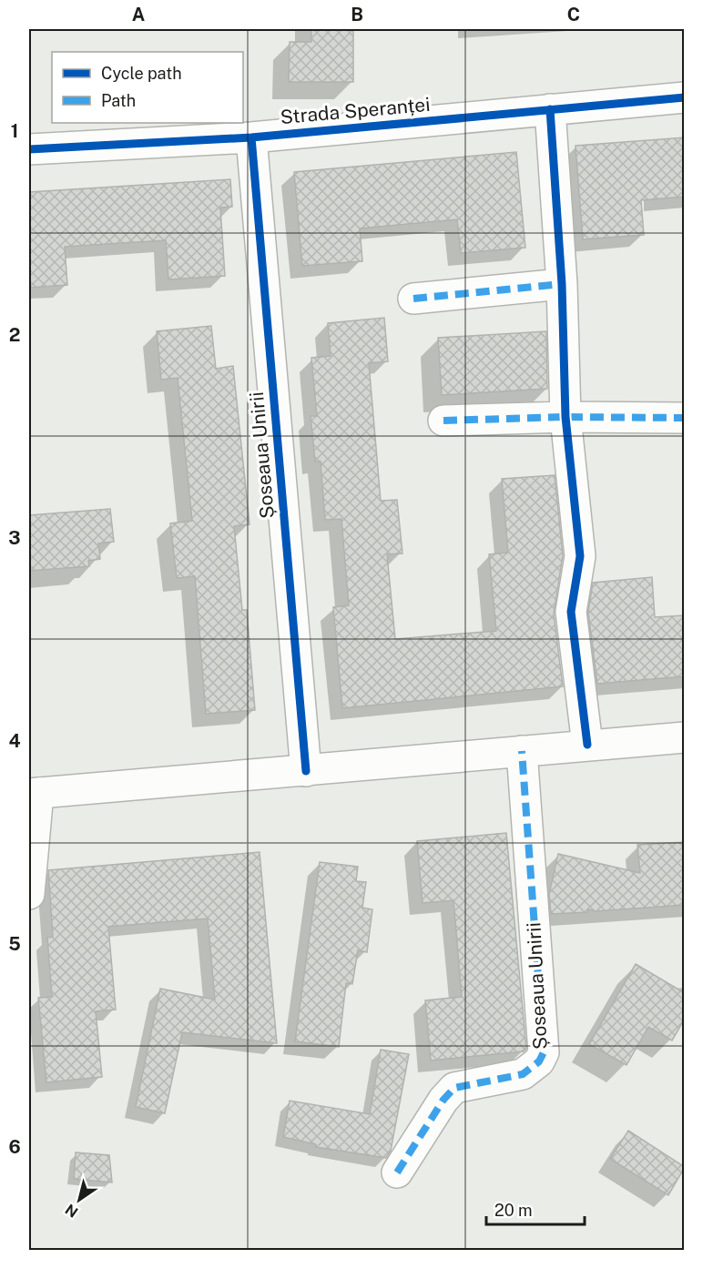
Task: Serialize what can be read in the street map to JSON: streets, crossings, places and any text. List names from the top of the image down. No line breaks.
{"streets":{"street":["Strada Speranței","Șoseaua Unirii"]},"crossings":[["Strada Speranței","Șoseaua Unirii"]],"legend":["Cycle path","Path"],"scale_bar":"20 m","north":"bottom left","grid":{"columns":["A","B","C"],"rows":["1","2","3","4","5","6"]}}
